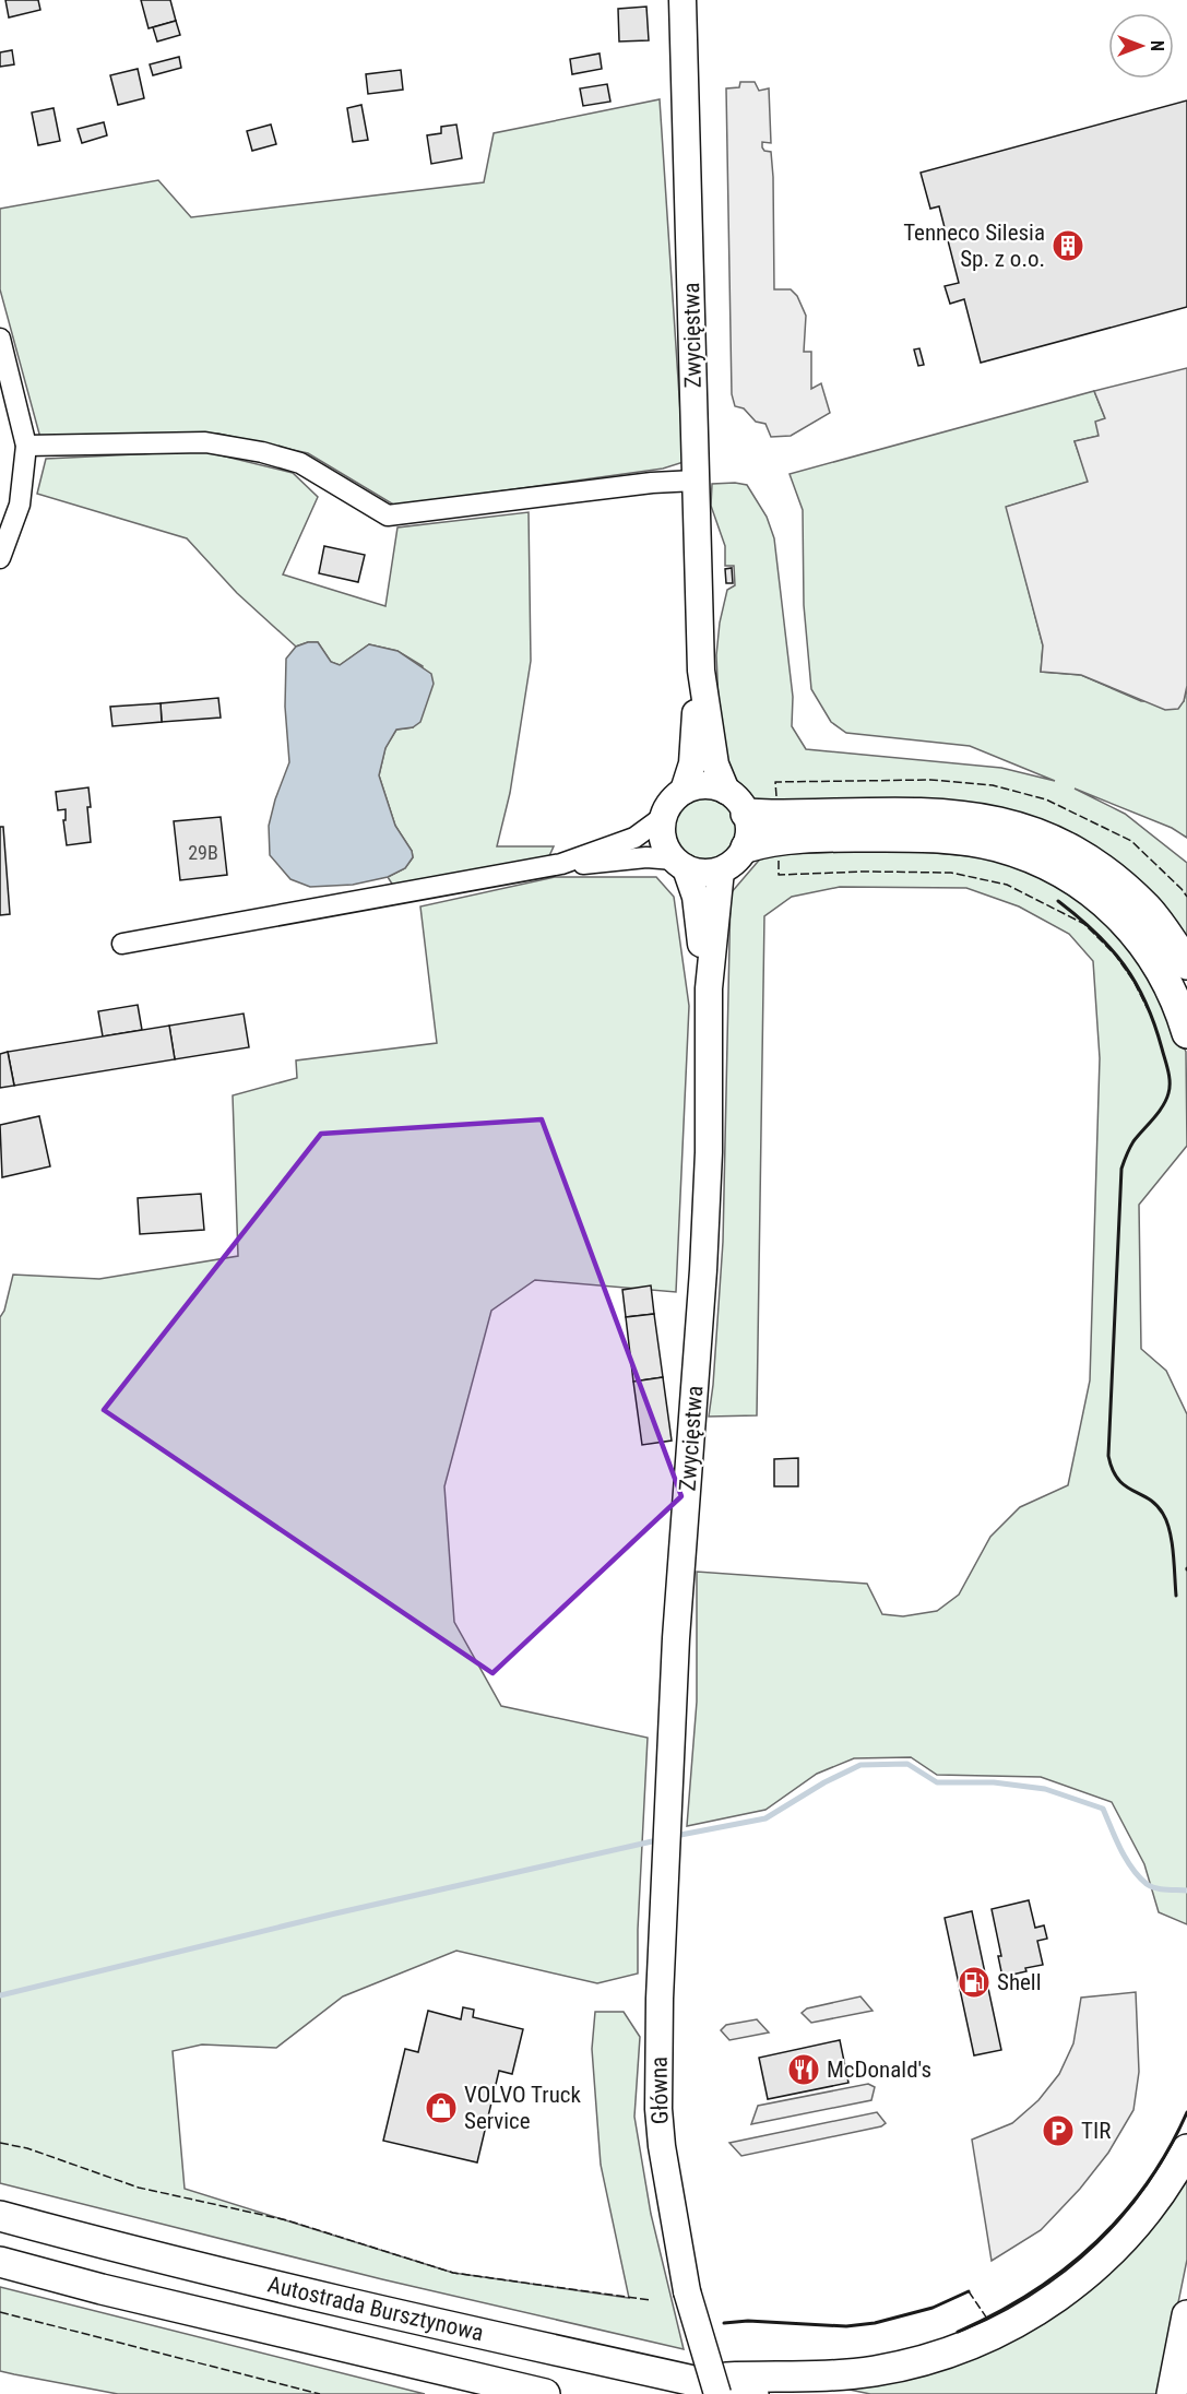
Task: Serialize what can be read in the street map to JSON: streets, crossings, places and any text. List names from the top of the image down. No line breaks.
{"streets":{"highway":["Autostrada Bursztynowa"],"main road":["Zwycięstwa","Główna"]},"crossings":[["Zwycięstwa","Główna"]],"places":{"building":["Tenneco Silesia Sp. z o.o."],"fuel station":["Shell"],"restaurant":["McDonald's"],"shop":["VOLVO Truck Service"],"parking":["TIR"]},"house_numbers":["29B"],"north":"right"}
